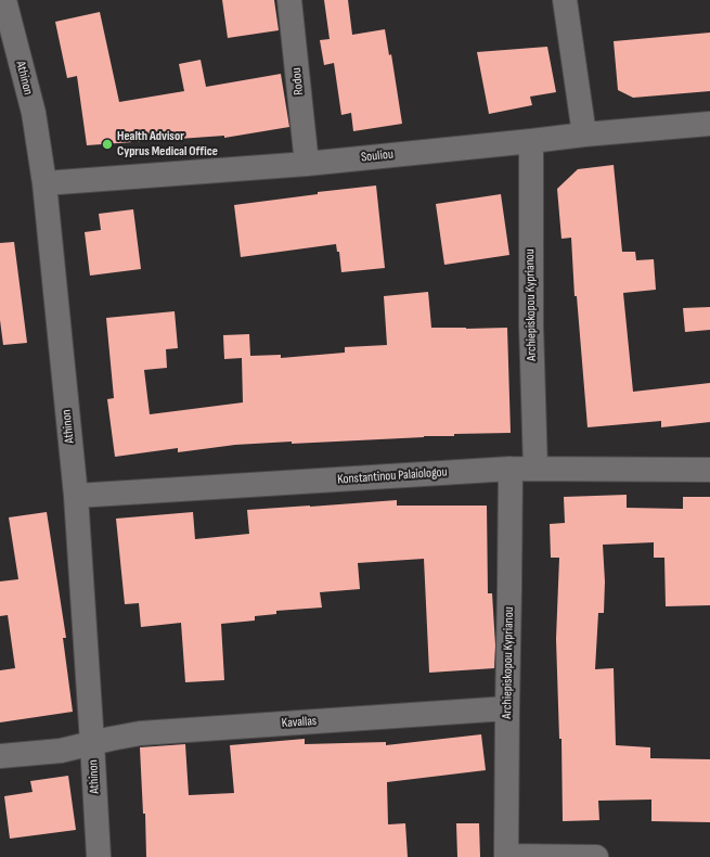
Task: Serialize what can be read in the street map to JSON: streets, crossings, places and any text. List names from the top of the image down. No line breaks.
{"streets":{"street":["Athinon","Rodou","Souliou","Archiepiskopou Kyprianou","Konstantinou Palaiologou","Kavallas"]},"crossings":[["Athinon","Souliou"],["Athinon","Konstantinou Palaiologou"],["Athinon","Kavallas"],["Rodou","Souliou"],["Souliou","Archiepiskopou Kyprianou"],["Archiepiskopou Kyprianou","Konstantinou Palaiologou"],["Archiepiskopou Kyprianou","Kavallas"]],"places":["Health Advisor Cyprus Medical Office"]}
